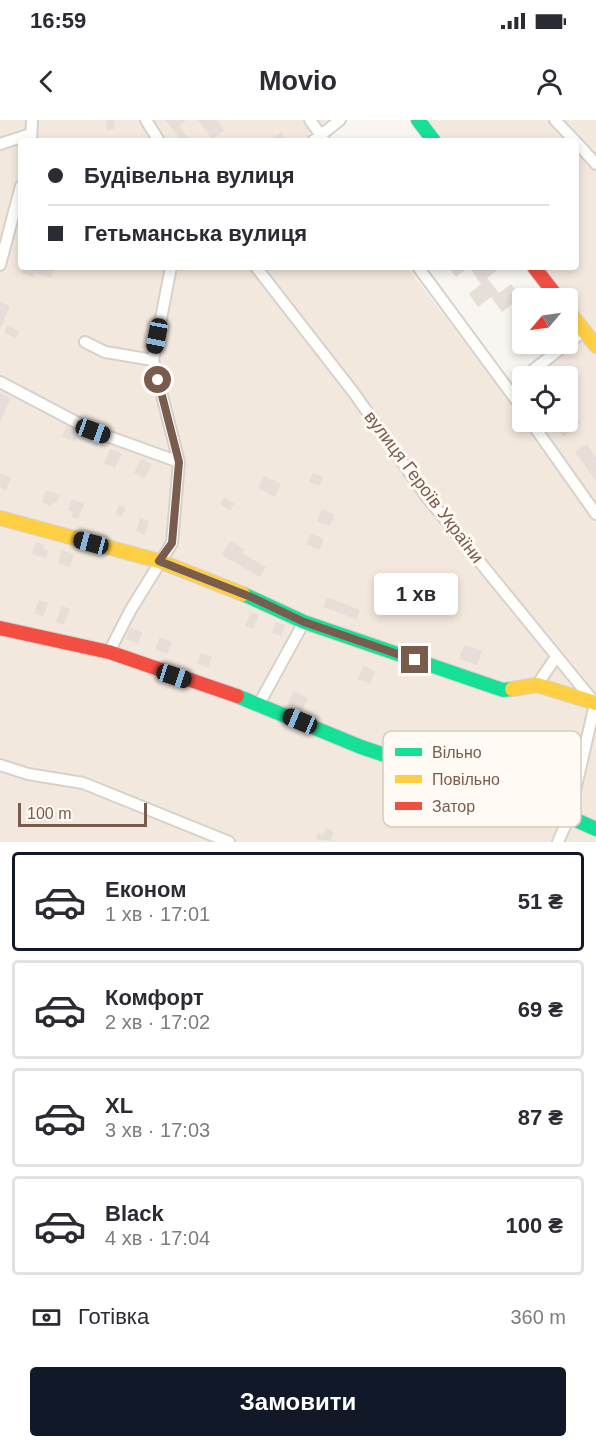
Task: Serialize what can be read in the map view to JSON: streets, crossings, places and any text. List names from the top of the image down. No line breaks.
{"streets":{"street":["вулиця Героїв України"]},"legend":["Вільно","Повільно","Затор"],"scale_bar":"100 m","north":"bottom left","page":{"status":"16:59","header":"Movio","banner":["Будівельна вулиця","Гетьманська вулиця"],"bubble":"1 хв","scale":"100 m","list":[{"name":"Економ","note":"1 хв · 17:01","value":"51 ₴"},{"name":"Комфорт","note":"2 хв · 17:02","value":"69 ₴"},{"name":"XL","note":"3 хв · 17:03","value":"87 ₴"},{"name":"Black","note":"4 хв · 17:04","value":"100 ₴"}],"pay":["Готівка","360 m"],"buttons":"Замовити"}}
